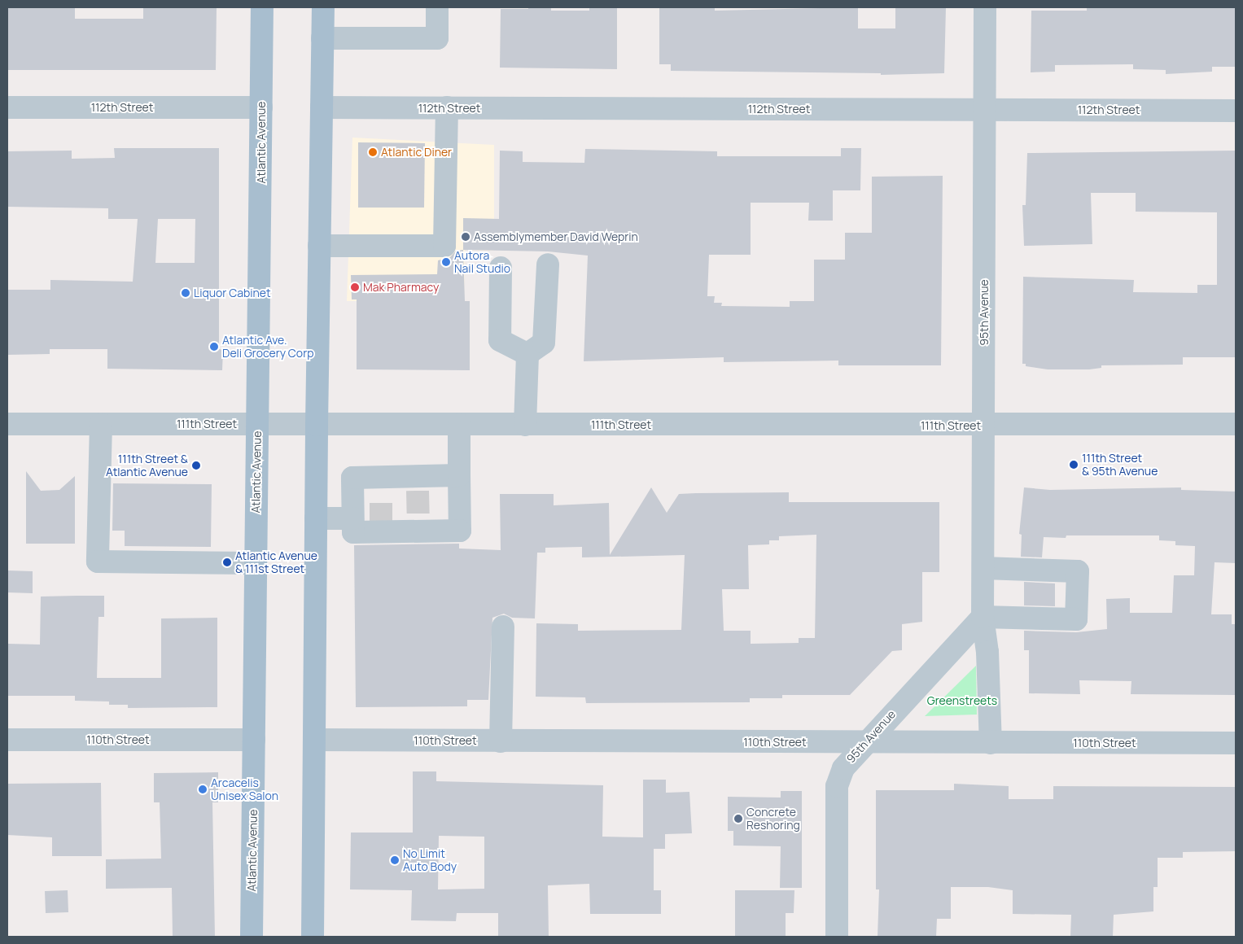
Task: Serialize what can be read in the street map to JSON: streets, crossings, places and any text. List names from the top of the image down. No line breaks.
{"streets":{"main road":["Atlantic Avenue"],"street":["112th Street","95th Avenue","111th Street","110th Street"]},"crossings":[["112th Street","Atlantic Avenue"],["112th Street","95th Avenue"],["Atlantic Avenue","111th Street"],["Atlantic Avenue","110th Street"],["95th Avenue","111th Street"],["95th Avenue","110th Street"]],"parks":["Greenstreets"],"places":["Atlantic Diner","Assemblymember David Weprin","Autora Nail Studio","Mak Pharmacy","Liquor Cabinet","Atlantic Ave. Deli Grocery Corp","111th Street & 95th Avenue","111th Street & Atlantic Avenue","Atlantic Avenue & 111st Street","Arcacelis Unisex Salon","Concrete Reshoring","No Limit Auto Body"]}
